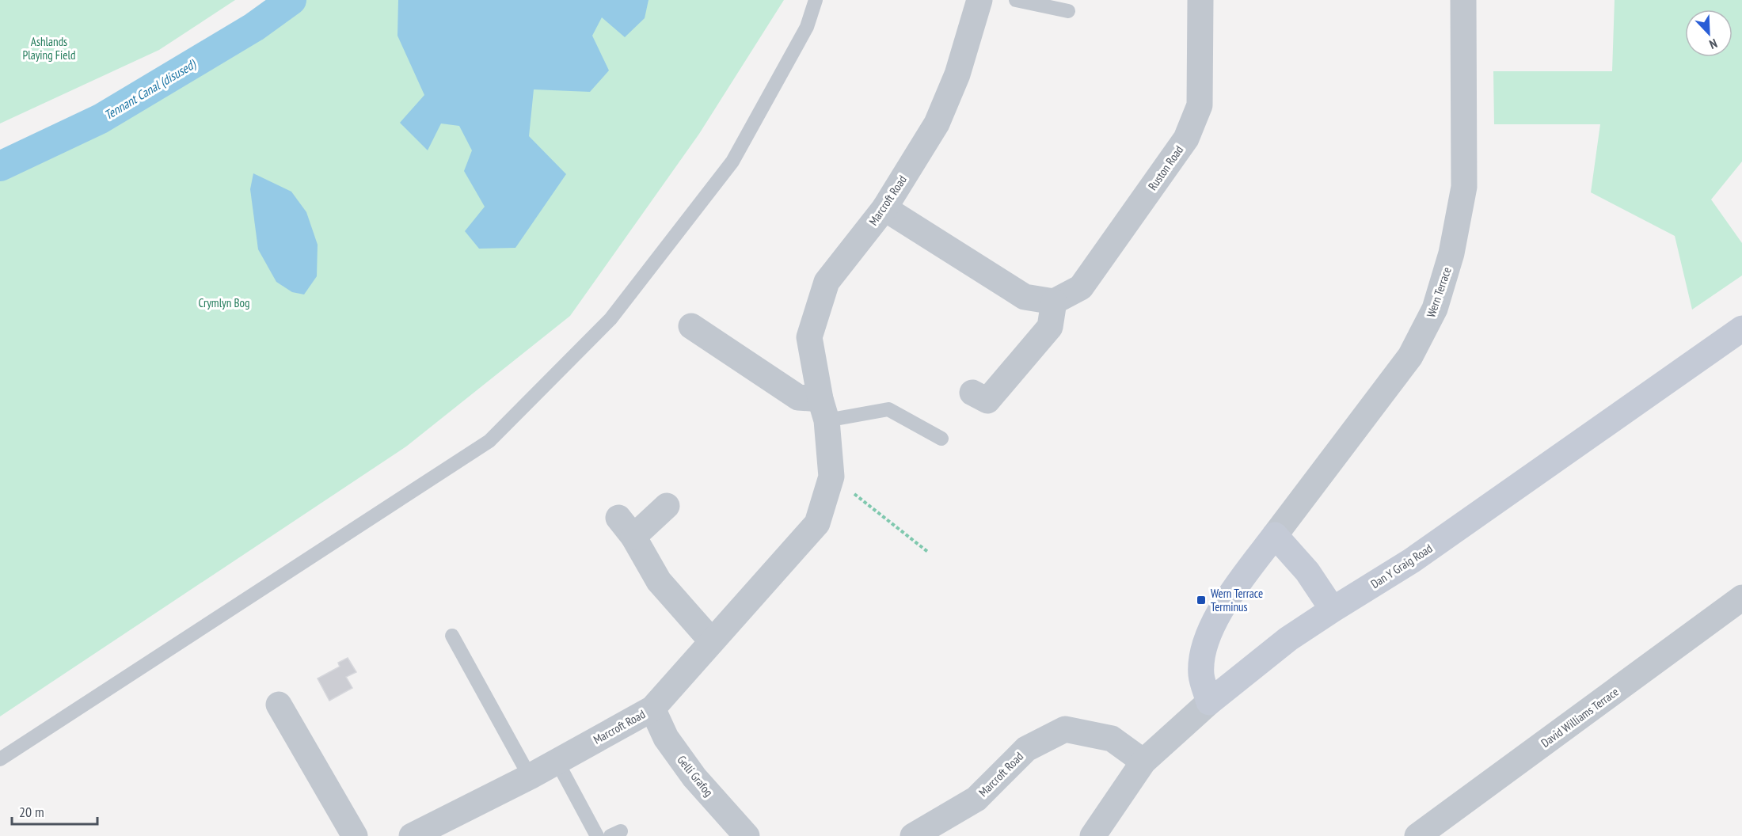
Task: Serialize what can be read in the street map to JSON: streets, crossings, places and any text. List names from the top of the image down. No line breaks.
{"streets":{"street":["Ruston Road","Marcroft Road","Wern Terrace","Dan Y Graig Road","David Williams Terrace","Gelli Grafog"]},"crossings":[["Marcroft Road","Dan Y Graig Road"],["Marcroft Road","Gelli Grafog"],["Wern Terrace","Dan Y Graig Road"]],"water":["Tennant Canal (disused)"],"parks":["Ashlands Playing Field","Crymlyn Bog"],"places":{"transit":["Wern Terrace Terminus"]},"scale_bar":"20 m","north":"bottom right"}
